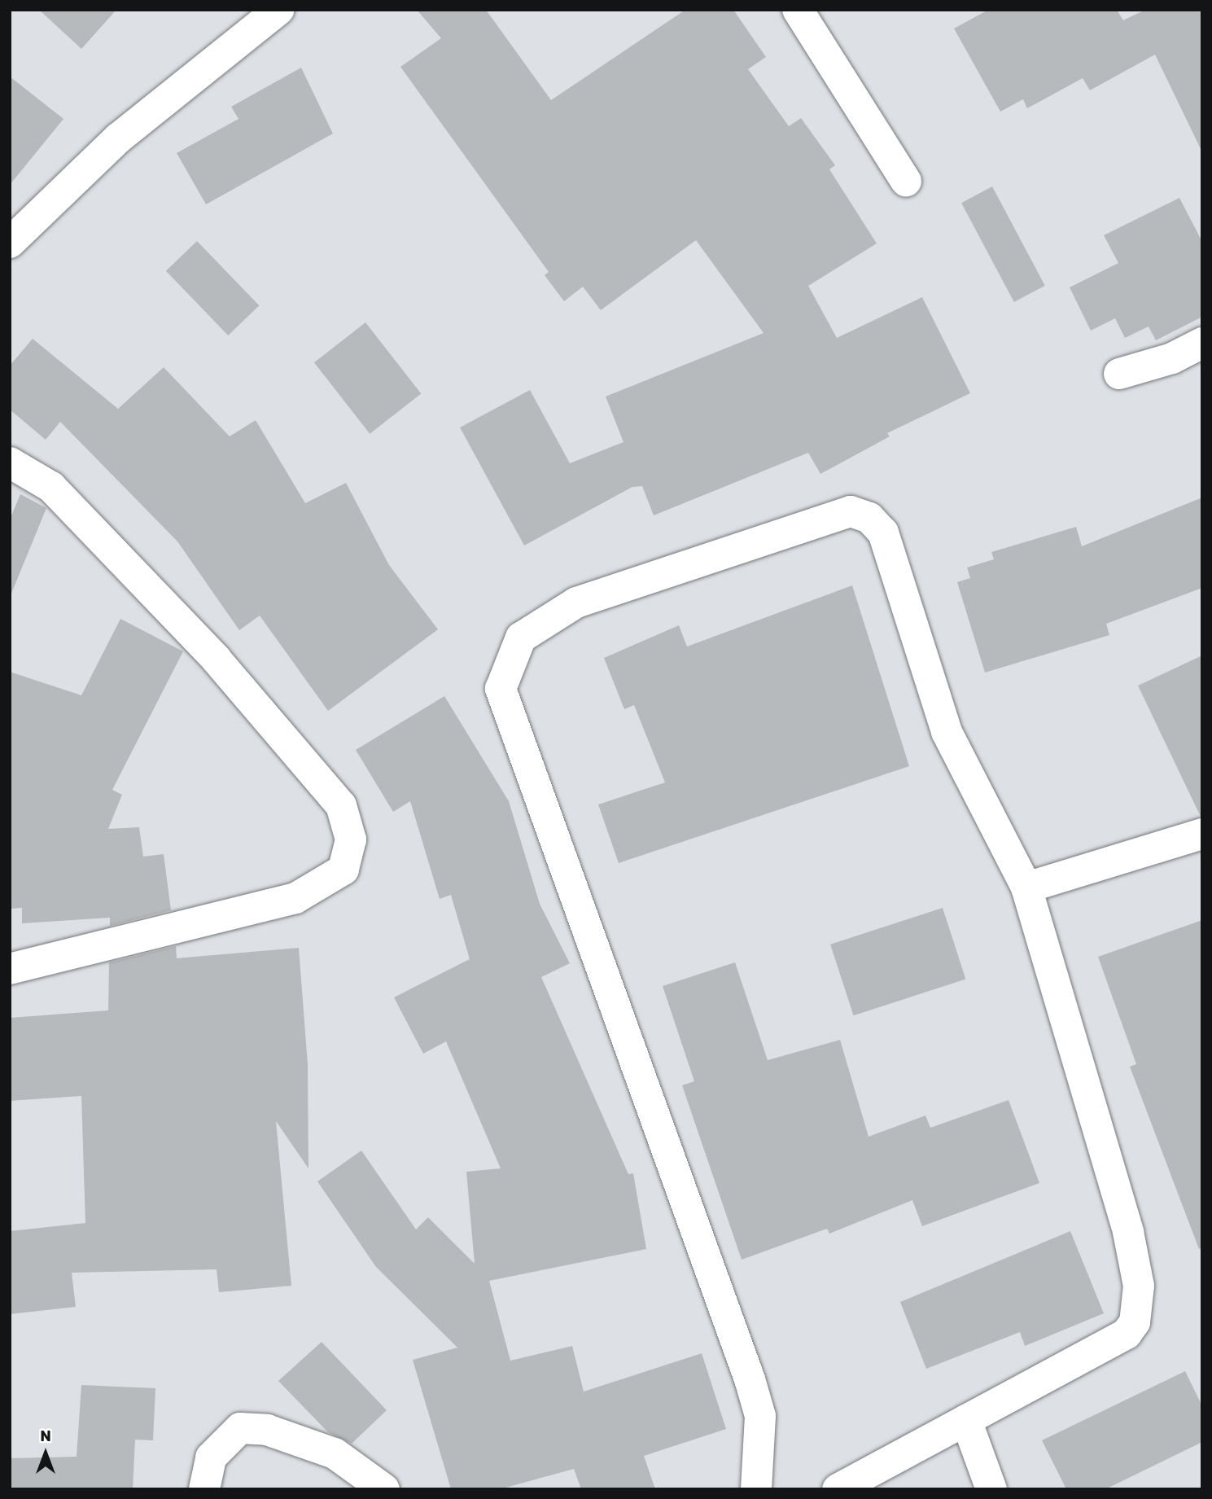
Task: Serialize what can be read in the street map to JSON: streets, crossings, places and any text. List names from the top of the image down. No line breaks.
{"north":"top"}
